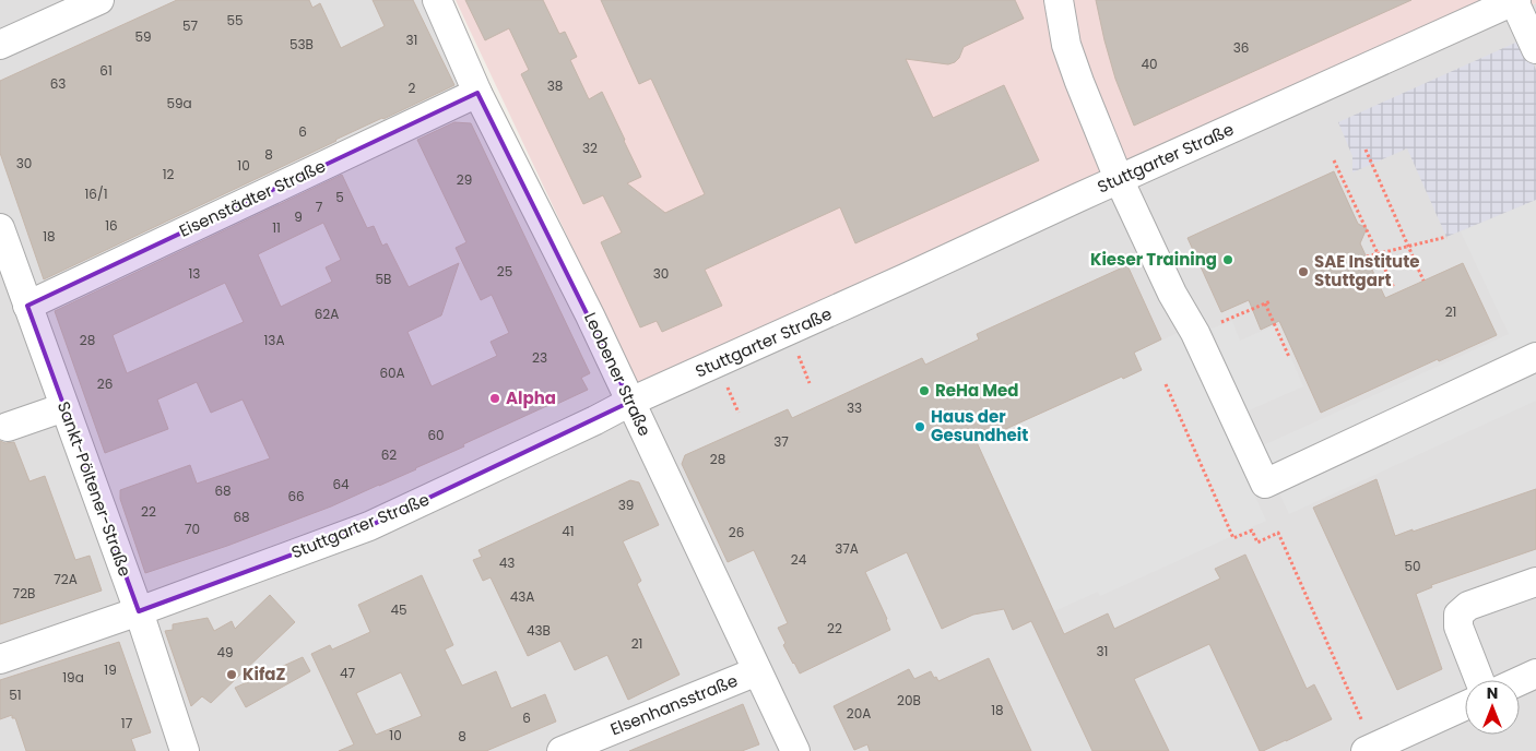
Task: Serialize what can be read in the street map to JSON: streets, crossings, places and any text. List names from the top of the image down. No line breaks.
{"streets":{"street":["Stuttgarter Straße","Eisenstädter Straße","Leobener Straße","Sankt-Pöltener-Straße","Elsenhansstraße"]},"crossings":[["Stuttgarter Straße","Leobener Straße"],["Stuttgarter Straße","Sankt-Pöltener-Straße"],["Eisenstädter Straße","Leobener Straße"],["Eisenstädter Straße","Sankt-Pöltener-Straße"],["Leobener Straße","Elsenhansstraße"]],"places":["Kieser Training","SAE Institute Stuttgart","ReHa Med","Alpha","Haus der Gesundheit","KifaZ"],"house_numbers":["55","57","59","31","53B","36","40","61","63","38","2","59a","6","32","8","30","10","12","29","16/1","5","7","9","16","11","18","25","13","30","5B","21","62A","28","13A","23","60A","26","33","60","37","62","28","64","68","66","39","22","68","70","41","26","37A","24","43","50","72A","72B","43A","45","22","43B","21","31","49","19","47","19a","51","20B","18","20A","6","17","10","8"],"north":"top"}
